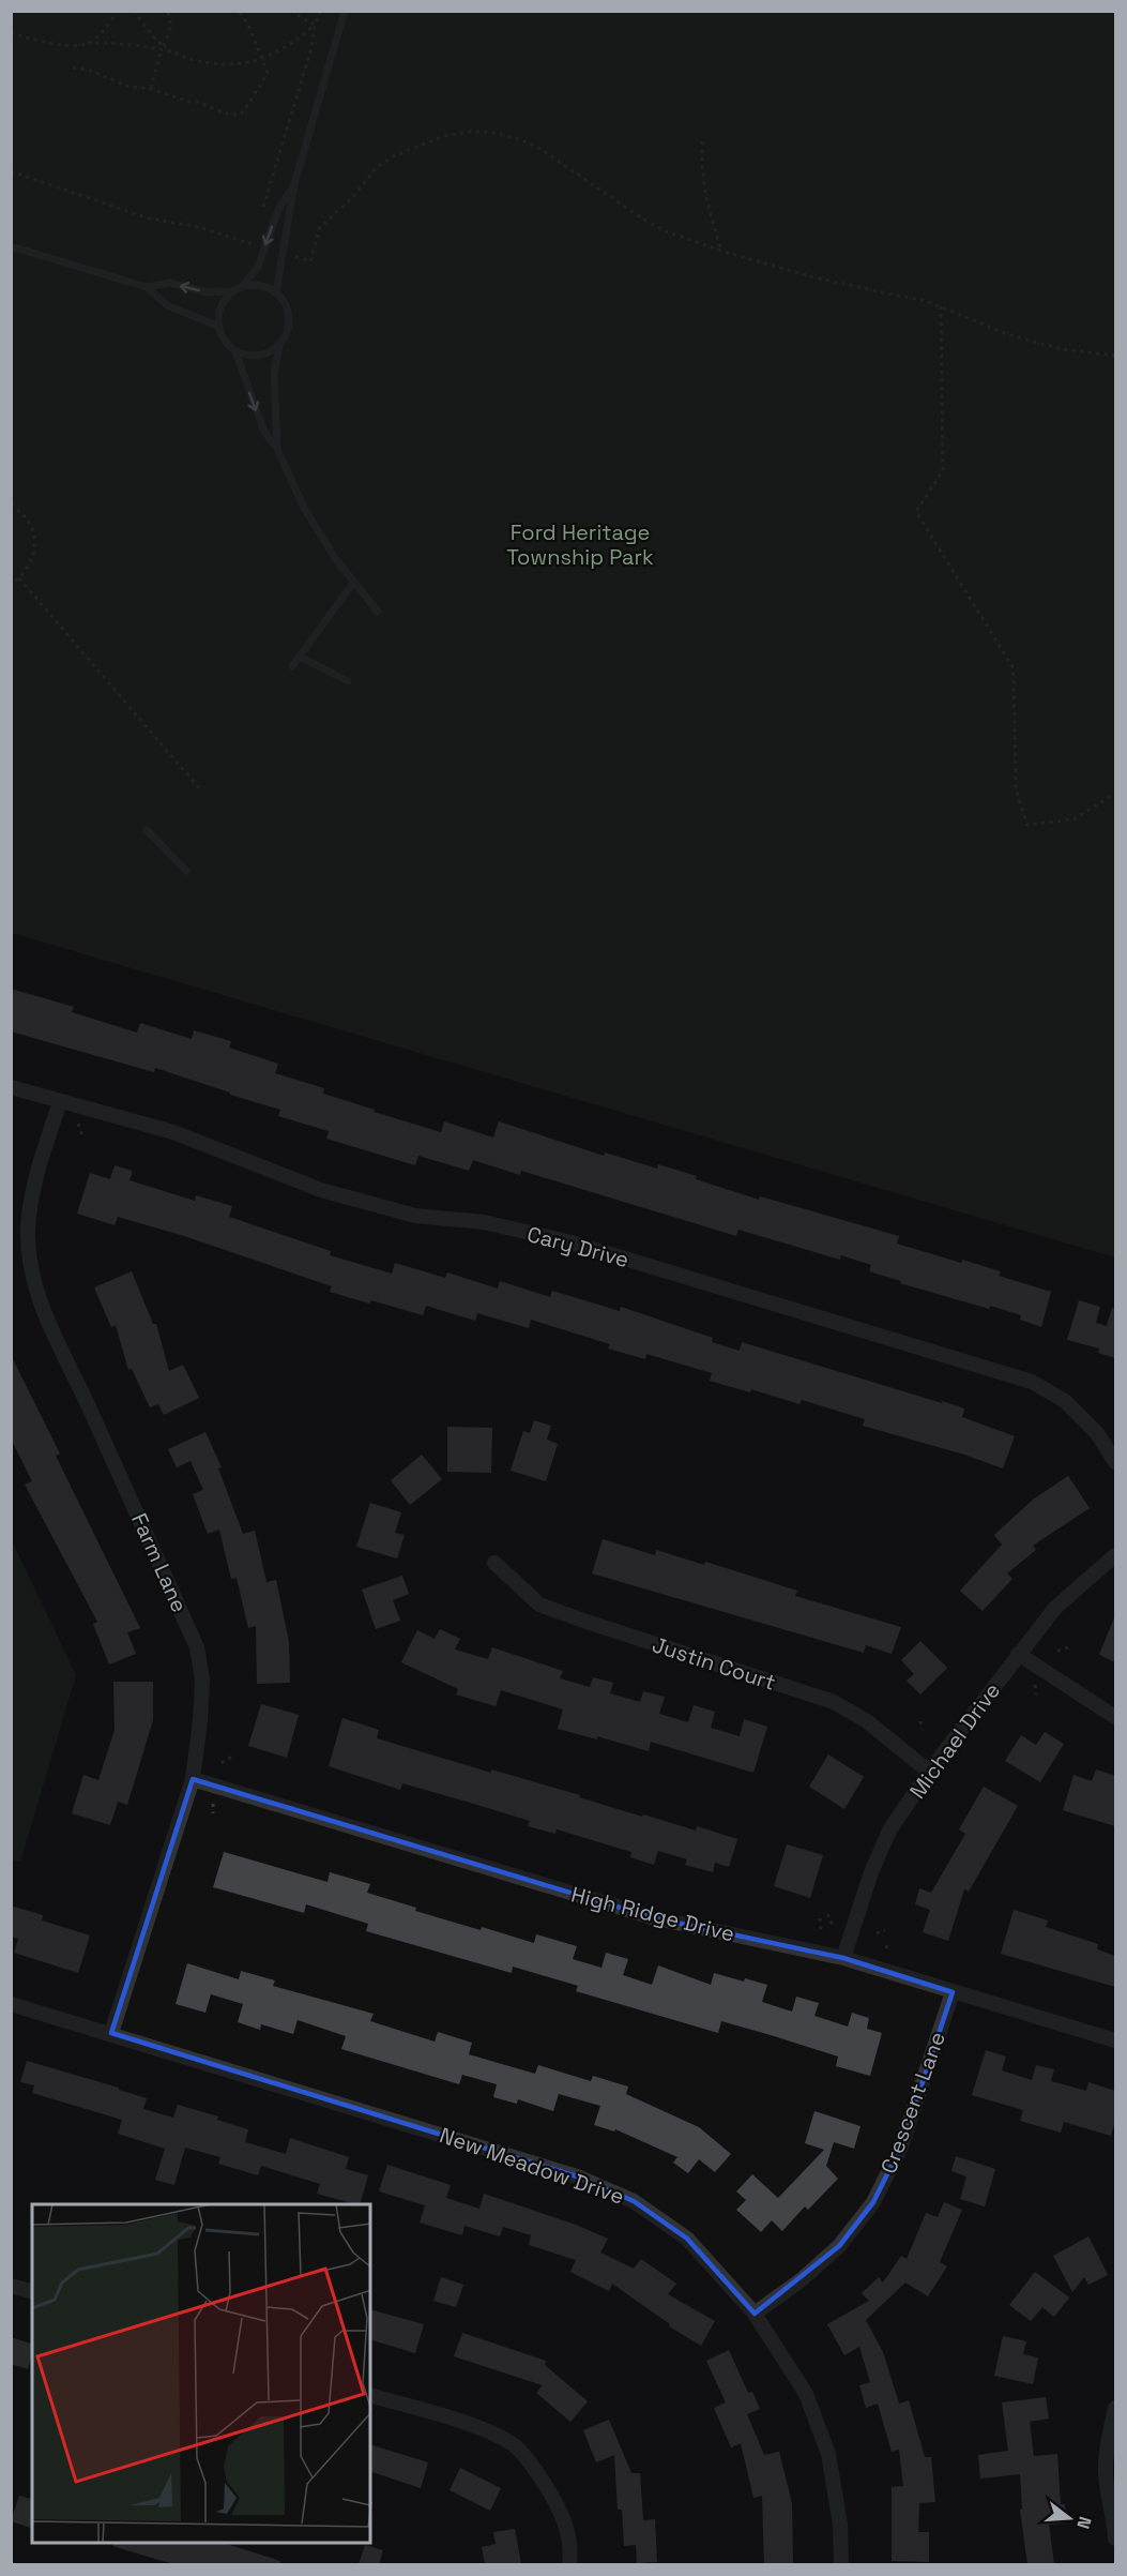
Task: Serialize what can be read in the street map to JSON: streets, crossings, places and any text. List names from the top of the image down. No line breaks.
{"streets":{"street":["Cary Drive","Farm Lane","Justin Court","Michael Drive","High Ridge Drive","Crescent Lane","New Meadow Drive"]},"crossings":[["Cary Drive","Farm Lane"],["Farm Lane","High Ridge Drive"],["Farm Lane","New Meadow Drive"],["Justin Court","Michael Drive"],["Michael Drive","High Ridge Drive"],["High Ridge Drive","Crescent Lane"],["Crescent Lane","New Meadow Drive"]],"parks":["Ford Heritage Township Park"],"north":"right"}
